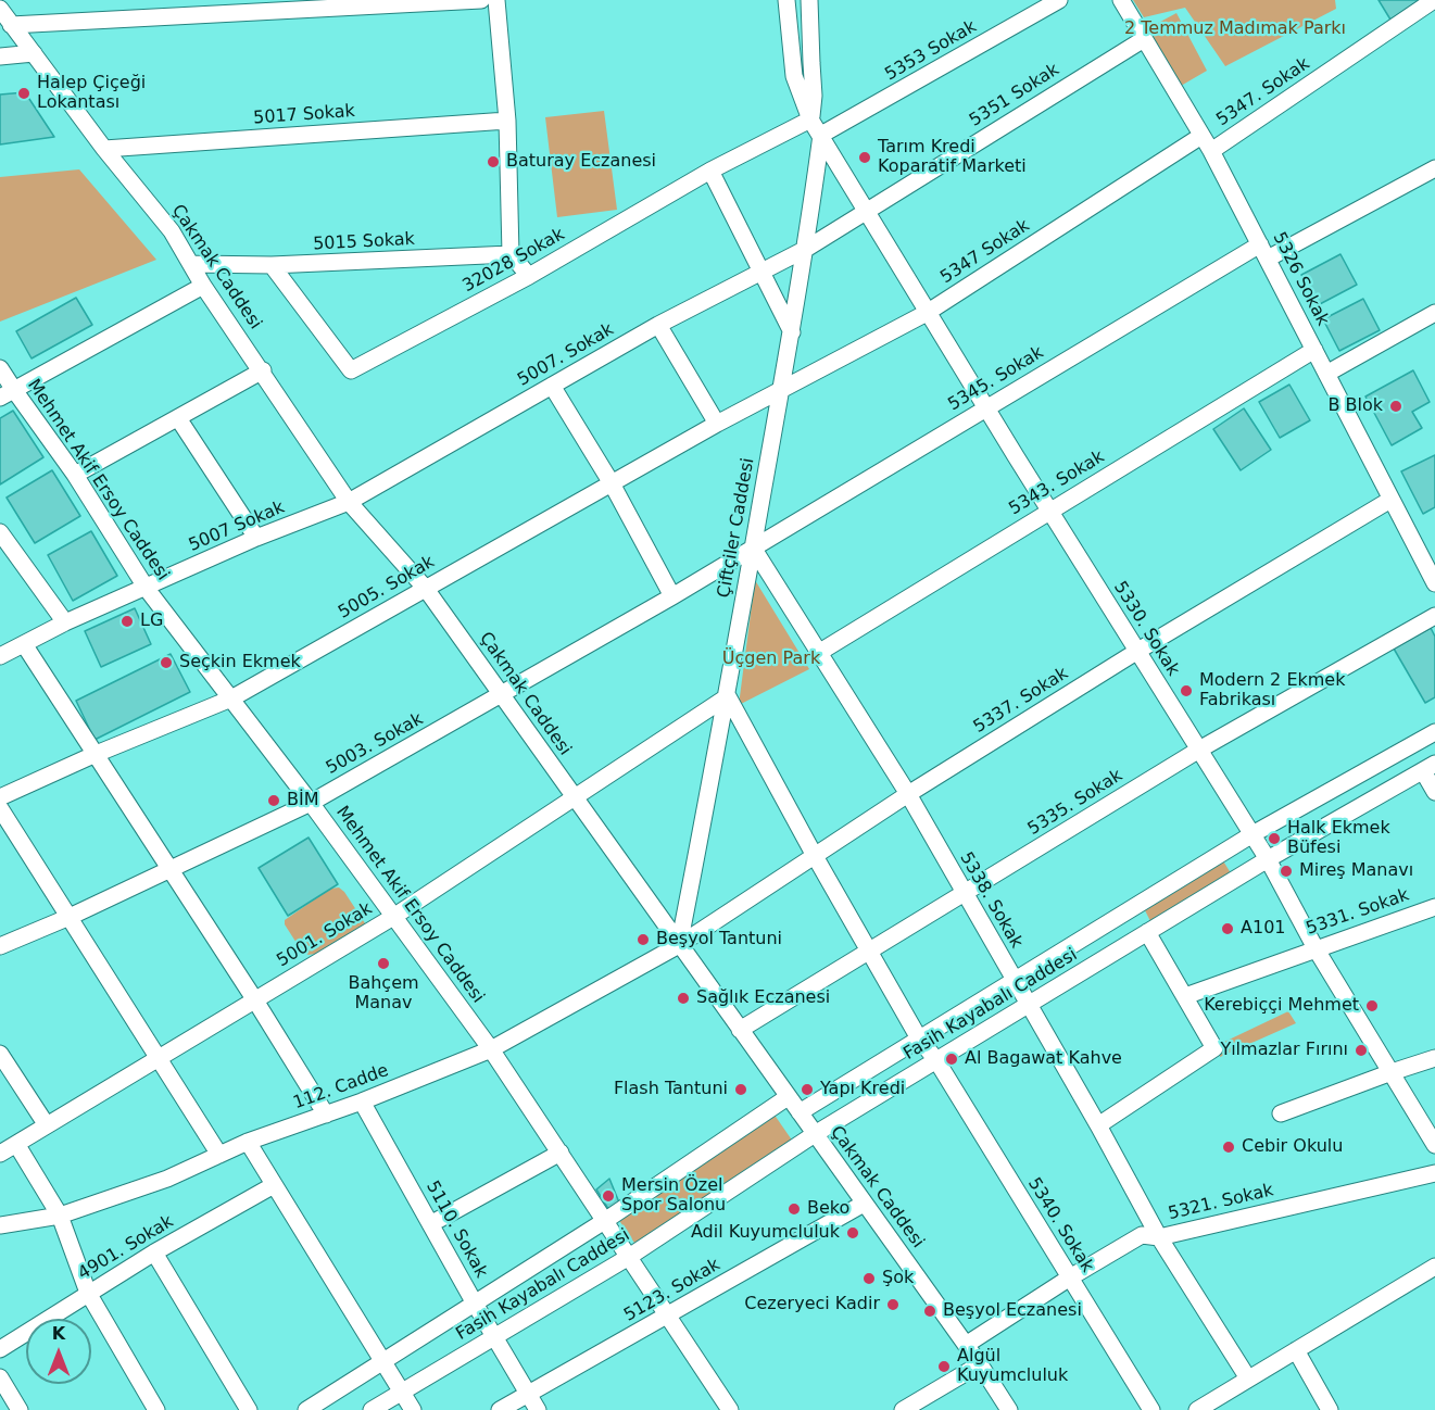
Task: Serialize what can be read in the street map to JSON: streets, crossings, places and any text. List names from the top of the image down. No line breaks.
{"streets":{"street":["5353 Sokak","5347. Sokak","5351 Sokak","5017 Sokak","5015 Sokak","5347 Sokak","32028 Sokak","Çakmak Caddesi","5326 Sokak","5007. Sokak","5345. Sokak","Mehmet Akif Ersoy Caddesi","5343. Sokak","5007 Sokak","Çiftçiler Caddesi","5005. Sokak","5330. Sokak","5337. Sokak","5003. Sokak","5335. Sokak","5338. Sokak","5331. Sokak","5001. Sokak","Fasih Kayabalı Caddesi","112. Cadde","5321. Sokak","5340. Sokak","5110. Sokak","4901. Sokak","5123. Sokak"]},"crossings":[["5353 Sokak","Çiftçiler Caddesi"],["5353 Sokak","5330. Sokak"],["5347. Sokak","5326 Sokak"],["5351 Sokak","5326 Sokak"],["5351 Sokak","5007. Sokak"],["5351 Sokak","Çiftçiler Caddesi"],["5351 Sokak","5330. Sokak"],["5017 Sokak","Çakmak Caddesi"],["5015 Sokak","32028 Sokak"],["5015 Sokak","Çakmak Caddesi"],["5347 Sokak","5326 Sokak"],["5347 Sokak","Çiftçiler Caddesi"],["5347 Sokak","5005. Sokak"],["5347 Sokak","5330. Sokak"],["Çakmak Caddesi","5007. Sokak"],["Çakmak Caddesi","5007 Sokak"],["Çakmak Caddesi","Çiftçiler Caddesi"],["Çakmak Caddesi","5005. Sokak"],["Çakmak Caddesi","5337. Sokak"],["Çakmak Caddesi","5003. Sokak"],["Çakmak Caddesi","5335. Sokak"],["Çakmak Caddesi","5001. Sokak"],["Çakmak Caddesi","Fasih Kayabalı Caddesi"],["Çakmak Caddesi","112. Cadde"],["Çakmak Caddesi","5321. Sokak"],["Çakmak Caddesi","5123. Sokak"],["5326 Sokak","5345. Sokak"],["5326 Sokak","5343. Sokak"],["5326 Sokak","5337. Sokak"],["5007. Sokak","5007 Sokak"],["5007. Sokak","Çiftçiler Caddesi"],["5345. Sokak","Çiftçiler Caddesi"],["5345. Sokak","5330. Sokak"],["5345. Sokak","5003. Sokak"],["5345. Sokak","5338. Sokak"],["Mehmet Akif Ersoy Caddesi","5007 Sokak"],["Mehmet Akif Ersoy Caddesi","5005. Sokak"],["Mehmet Akif Ersoy Caddesi","5003. Sokak"],["Mehmet Akif Ersoy Caddesi","5001. Sokak"],["Mehmet Akif Ersoy Caddesi","Fasih Kayabalı Caddesi"],["Mehmet Akif Ersoy Caddesi","112. Cadde"],["Mehmet Akif Ersoy Caddesi","5123. Sokak"],["5343. Sokak","5330. Sokak"],["5343. Sokak","5338. Sokak"],["Çiftçiler Caddesi","5005. Sokak"],["Çiftçiler Caddesi","5330. Sokak"],["Çiftçiler Caddesi","5337. Sokak"],["Çiftçiler Caddesi","5003. Sokak"],["Çiftçiler Caddesi","5338. Sokak"],["Çiftçiler Caddesi","5001. Sokak"],["Çiftçiler Caddesi","112. Cadde"],["Çiftçiler Caddesi","5340. Sokak"],["5330. Sokak","5337. Sokak"],["5330. Sokak","5335. Sokak"],["5330. Sokak","5331. Sokak"],["5330. Sokak","Fasih Kayabalı Caddesi"],["5337. Sokak","5338. Sokak"],["5337. Sokak","112. Cadde"],["5337. Sokak","5340. Sokak"],["5003. Sokak","5338. Sokak"],["5335. Sokak","5338. Sokak"],["5335. Sokak","5340. Sokak"],["5338. Sokak","Fasih Kayabalı Caddesi"],["5338. Sokak","5321. Sokak"],["5001. Sokak","5340. Sokak"],["Fasih Kayabalı Caddesi","5340. Sokak"],["Fasih Kayabalı Caddesi","5110. Sokak"],["112. Cadde","5110. Sokak"],["5321. Sokak","5340. Sokak"],["5110. Sokak","5123. Sokak"]],"parks":["2 Temmuz Madımak Parkı","Üçgen Park"],"places":["Halep Çiçeği Lokantası","Tarım Kredi Koparatif Marketi","Baturay Eczanesi","B Blok","LG","Seçkin Ekmek","Modern 2 Ekmek Fabrikası","BİM","Halk Ekmek Büfesi","Mireş Manavı","A101","Beşyol Tantuni","Bahçem Manav","Sağlık Eczanesi","Kerebiççi Mehmet","Yılmazlar Fırını","Al Bagawat Kahve","Flash Tantuni","Yapı Kredi","Cebir Okulu","Mersin Özel Spor Salonu","Beko","Adil Kuyumcluluk","Şok","Cezeryeci Kadir","Beşyol Eczanesi","Algül Kuyumcluluk"],"north":"top"}
